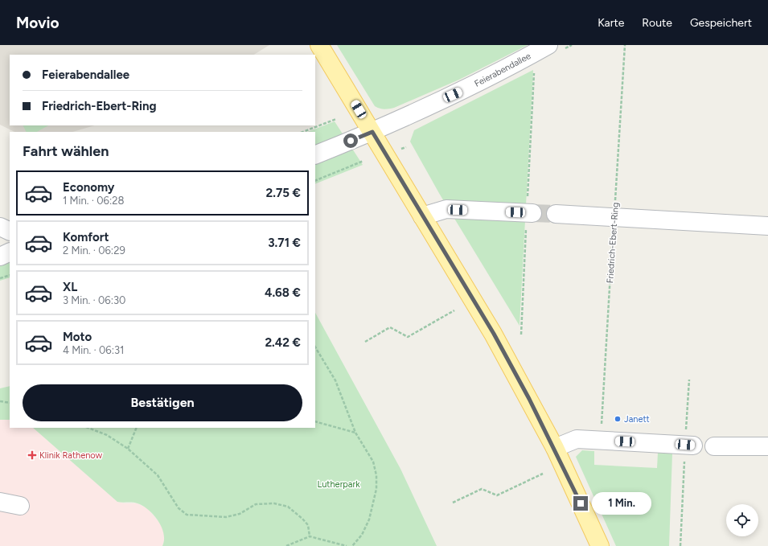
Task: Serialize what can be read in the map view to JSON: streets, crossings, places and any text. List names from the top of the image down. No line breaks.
{"streets":{"street":["Feierabendallee","Friedrich-Ebert-Ring"]},"parks":["Lutherpark"],"places":{"other":["Janett"],"health":["Klinik Rathenow"]},"page":{"header":"Movio","nav":["Karte","Route","Gespeichert"],"banner":["Feierabendallee","Friedrich-Ebert-Ring"],"heading":"Fahrt wählen","list":[{"name":"Economy","note":"1 Min. · 06:28","value":"2.75 €"},{"name":"Komfort","note":"2 Min. · 06:29","value":"3.71 €"},{"name":"XL","note":"3 Min. · 06:30","value":"4.68 €"},{"name":"Moto","note":"4 Min. · 06:31","value":"2.42 €"}],"buttons":"Bestätigen","bubble":"1 Min."}}
